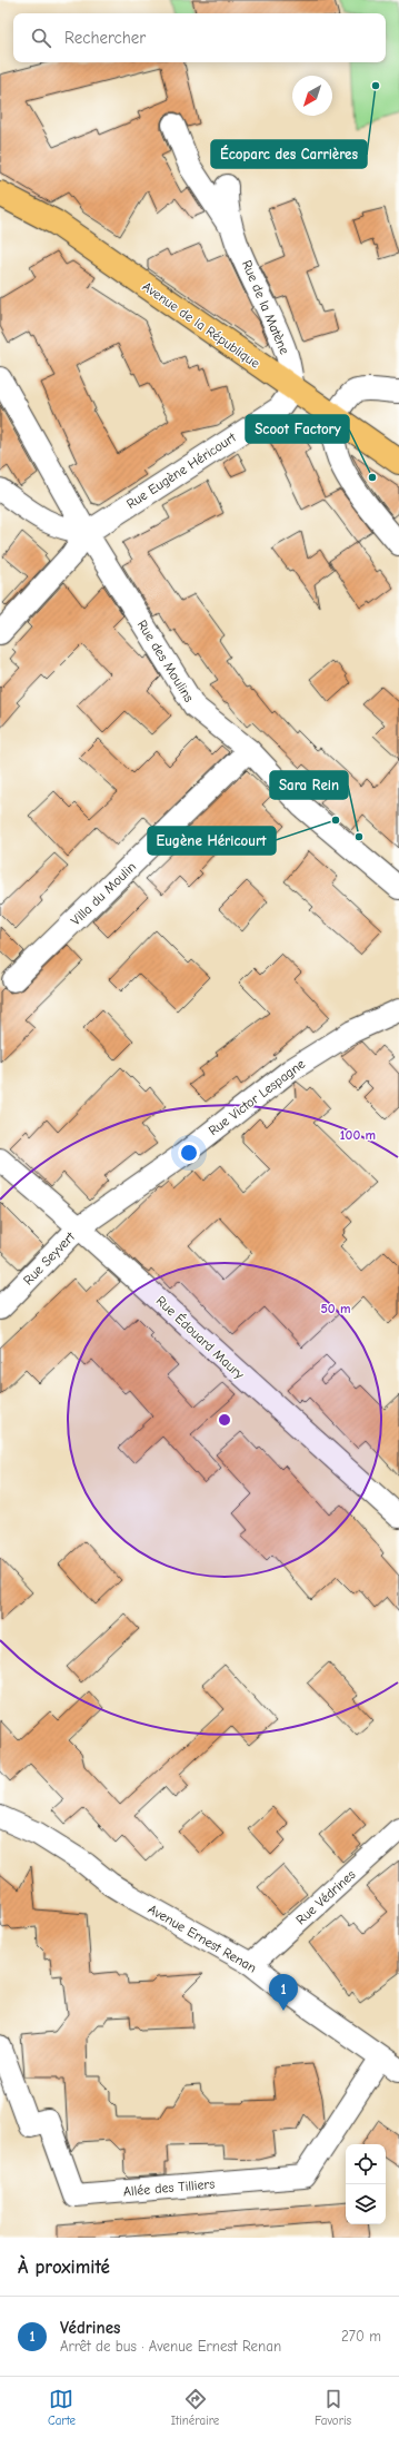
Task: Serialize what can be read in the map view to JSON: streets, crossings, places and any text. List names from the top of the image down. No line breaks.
{"streets":{"main road":["Avenue de la République"],"street":["Rue de la Matène","Rue Eugène Héricourt","Rue des Moulins","Villa du Moulin","Rue Victor Lespagne","Rue Seyvert","Rue Édouard Maury","Rue Védrines","Avenue Ernest Renan","Allée des Tilliers"]},"crossings":[["Rue de la Matène","Avenue de la République"],["Rue de la Matène","Rue Eugène Héricourt"],["Avenue de la République","Rue Eugène Héricourt"],["Rue Eugène Héricourt","Rue des Moulins"],["Rue des Moulins","Villa du Moulin"],["Rue Victor Lespagne","Rue Seyvert"],["Rue Victor Lespagne","Rue Édouard Maury"],["Rue Seyvert","Rue Édouard Maury"],["Rue Védrines","Avenue Ernest Renan"],["Avenue Ernest Renan","Allée des Tilliers"]],"places":["Écoparc des Carrières","Scoot Factory","Eugène Héricourt","Sara Rein"],"north":"bottom left","page":{"search":"Rechercher","pins":"1","heading":"À proximité","list":[{"mark":"1","name":"Védrines","note":"Arrêt de bus · Avenue Ernest Renan","value":"270 m"}],"nav":["Carte","Itinéraire","Favoris"]},"rings":["100 m","50 m"]}
